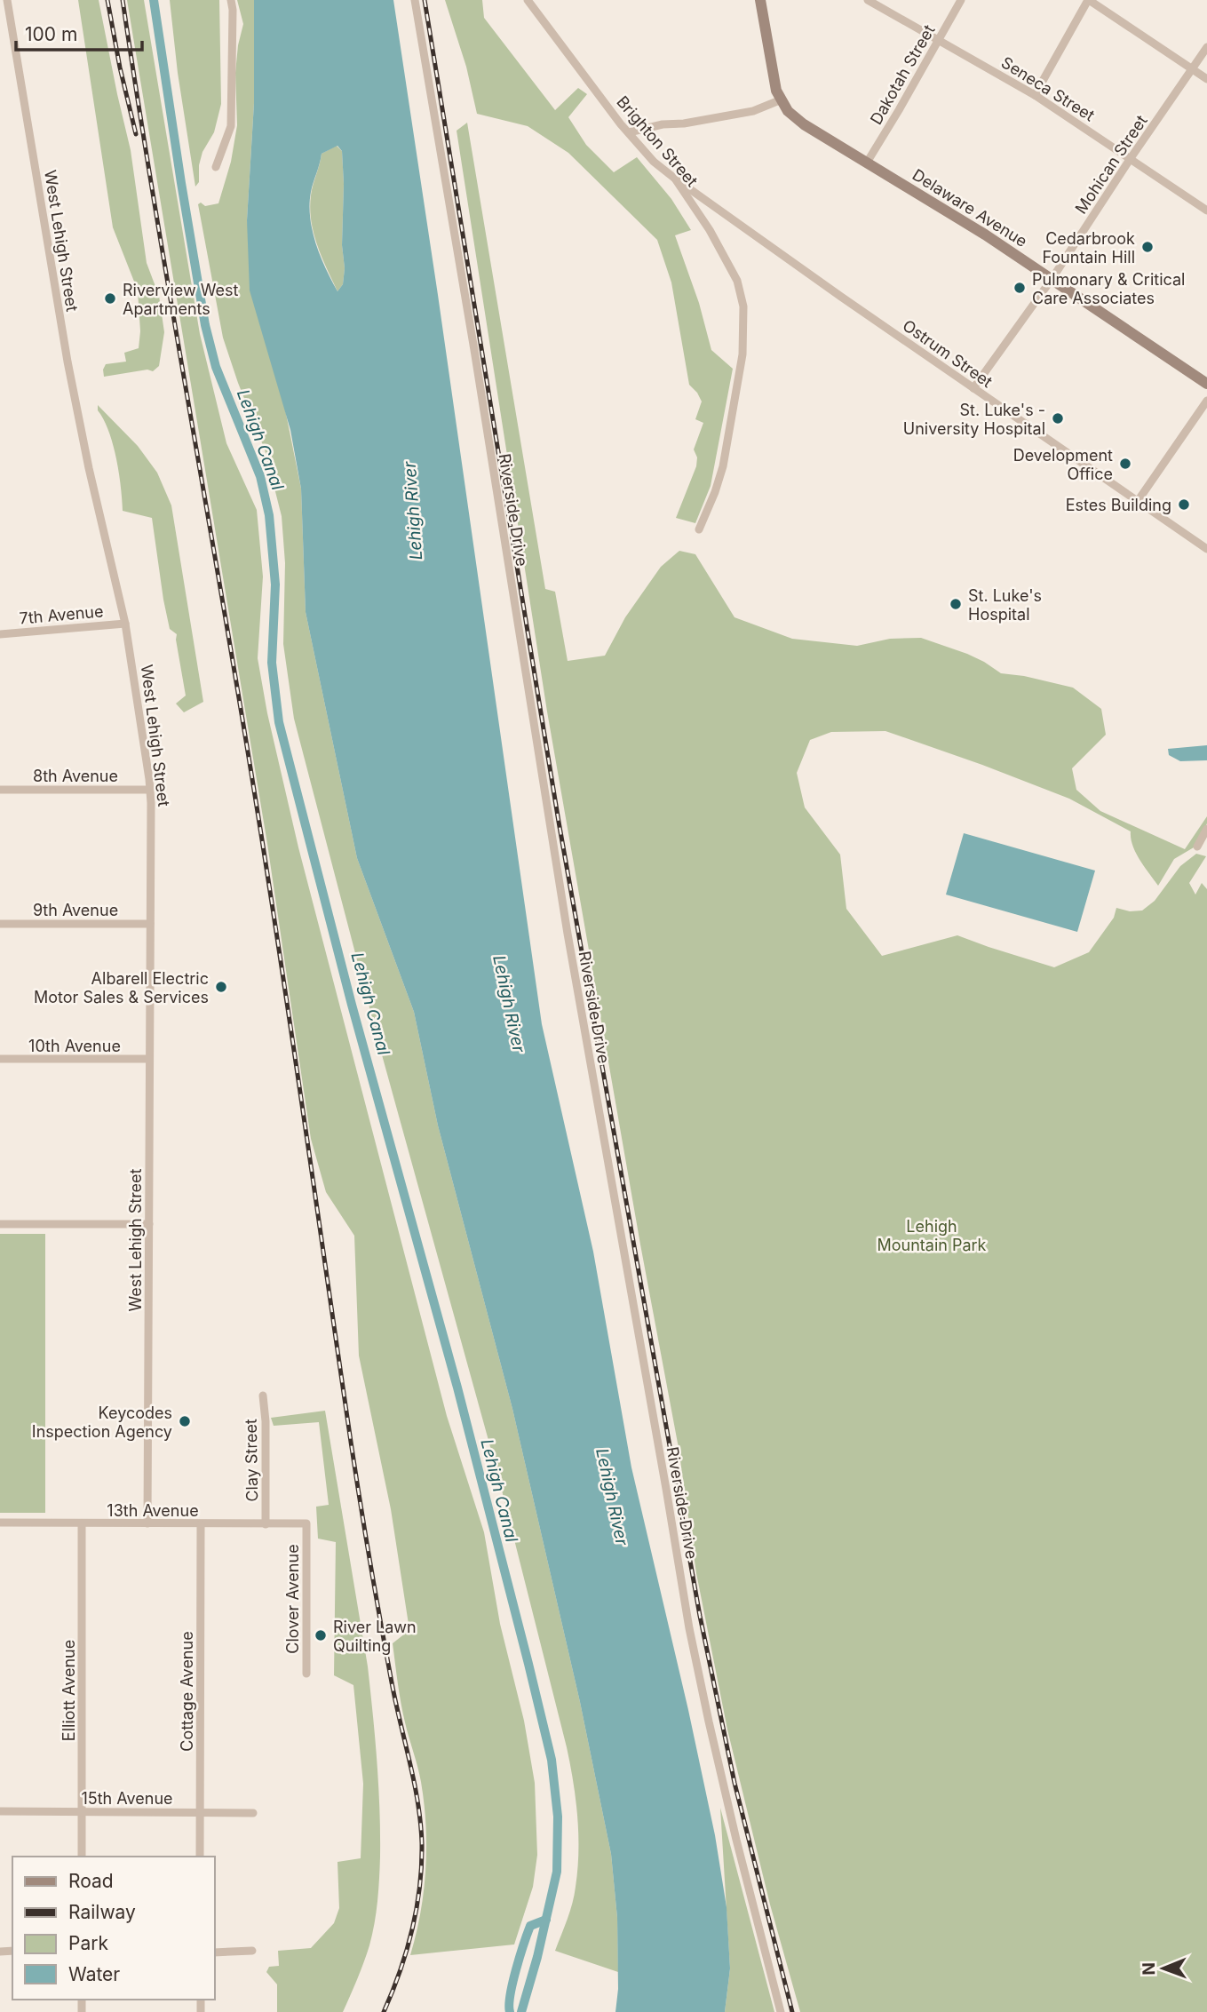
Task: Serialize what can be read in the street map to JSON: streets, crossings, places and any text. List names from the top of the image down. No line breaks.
{"streets":{"main road":["Delaware Avenue"],"street":["Dakotah Street","Seneca Street","Brighton Street","Mohican Street","West Lehigh Street","Ostrum Street","Riverside Drive","7th Avenue","8th Avenue","9th Avenue","10th Avenue","Clay Street","13th Avenue","Clover Avenue","Elliott Avenue","Cottage Avenue","15th Avenue"]},"crossings":[["Dakotah Street","Seneca Street"],["Dakotah Street","Delaware Avenue"],["Seneca Street","Mohican Street"],["Brighton Street","Ostrum Street"],["Mohican Street","Delaware Avenue"],["Mohican Street","Ostrum Street"],["West Lehigh Street","7th Avenue"],["West Lehigh Street","8th Avenue"],["West Lehigh Street","9th Avenue"],["West Lehigh Street","10th Avenue"],["West Lehigh Street","13th Avenue"],["Clay Street","13th Avenue"],["13th Avenue","Clover Avenue"],["13th Avenue","Elliott Avenue"],["13th Avenue","Cottage Avenue"],["Elliott Avenue","15th Avenue"],["Cottage Avenue","15th Avenue"]],"water":["Lehigh Canal","Lehigh River"],"parks":["Lehigh Mountain Park"],"places":["Cedarbrook Fountain Hill","Pulmonary & Critical Care Associates","Riverview West Apartments","St. Luke's - University Hospital","Development Office","Estes Building","St. Luke's Hospital","Albarell Electric Motor Sales & Services","Keycodes Inspection Agency","River Lawn Quilting"],"legend":["Road","Railway","Park","Water"],"scale_bar":"100 m","north":"left"}
